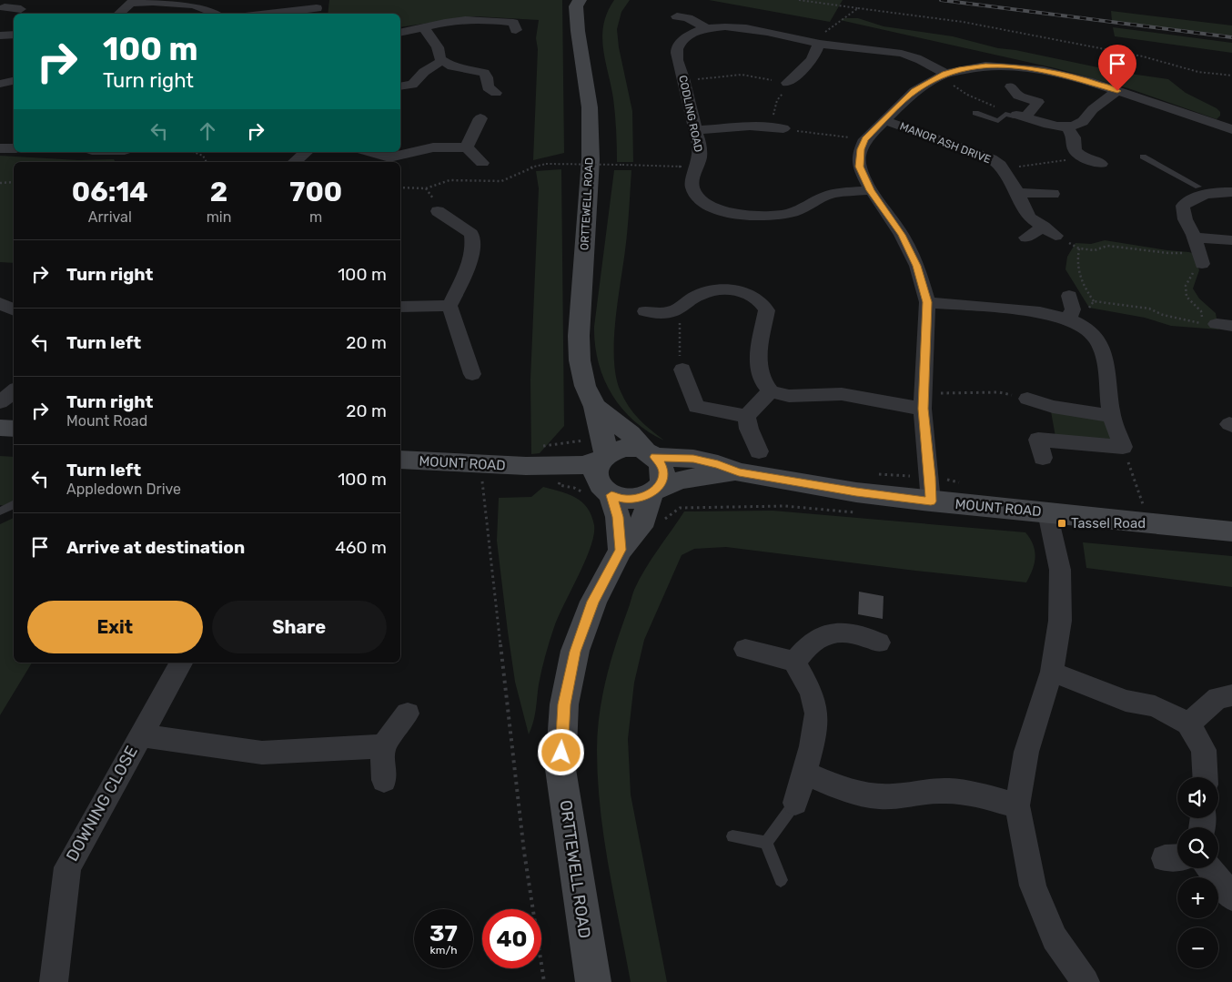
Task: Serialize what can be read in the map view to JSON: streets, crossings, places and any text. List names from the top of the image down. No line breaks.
{"streets":{"street":["CODLING ROAD","MANOR ASH DRIVE","ORTTEWELL ROAD","MOUNT ROAD","DOWNING CLOSE"]},"crossings":[["ORTTEWELL ROAD","MOUNT ROAD"]],"places":{"transit":["Tassel Road"]},"page":{"turn":["100 m","Turn right"],"eta":["06:14","Arrival","2","min","700","m"],"list":[{"name":"Turn right","value":"100 m"},{"name":"Turn left","value":"20 m"},{"name":"Turn right","note":"Mount Road","value":"20 m"},{"name":"Turn left","note":"Appledown Drive","value":"100 m"},{"name":"Arrive at destination","value":"460 m"}],"buttons":["Exit","Share"],"map_buttons":["+","−"],"speed":"37 km/h","limit":"40"}}
